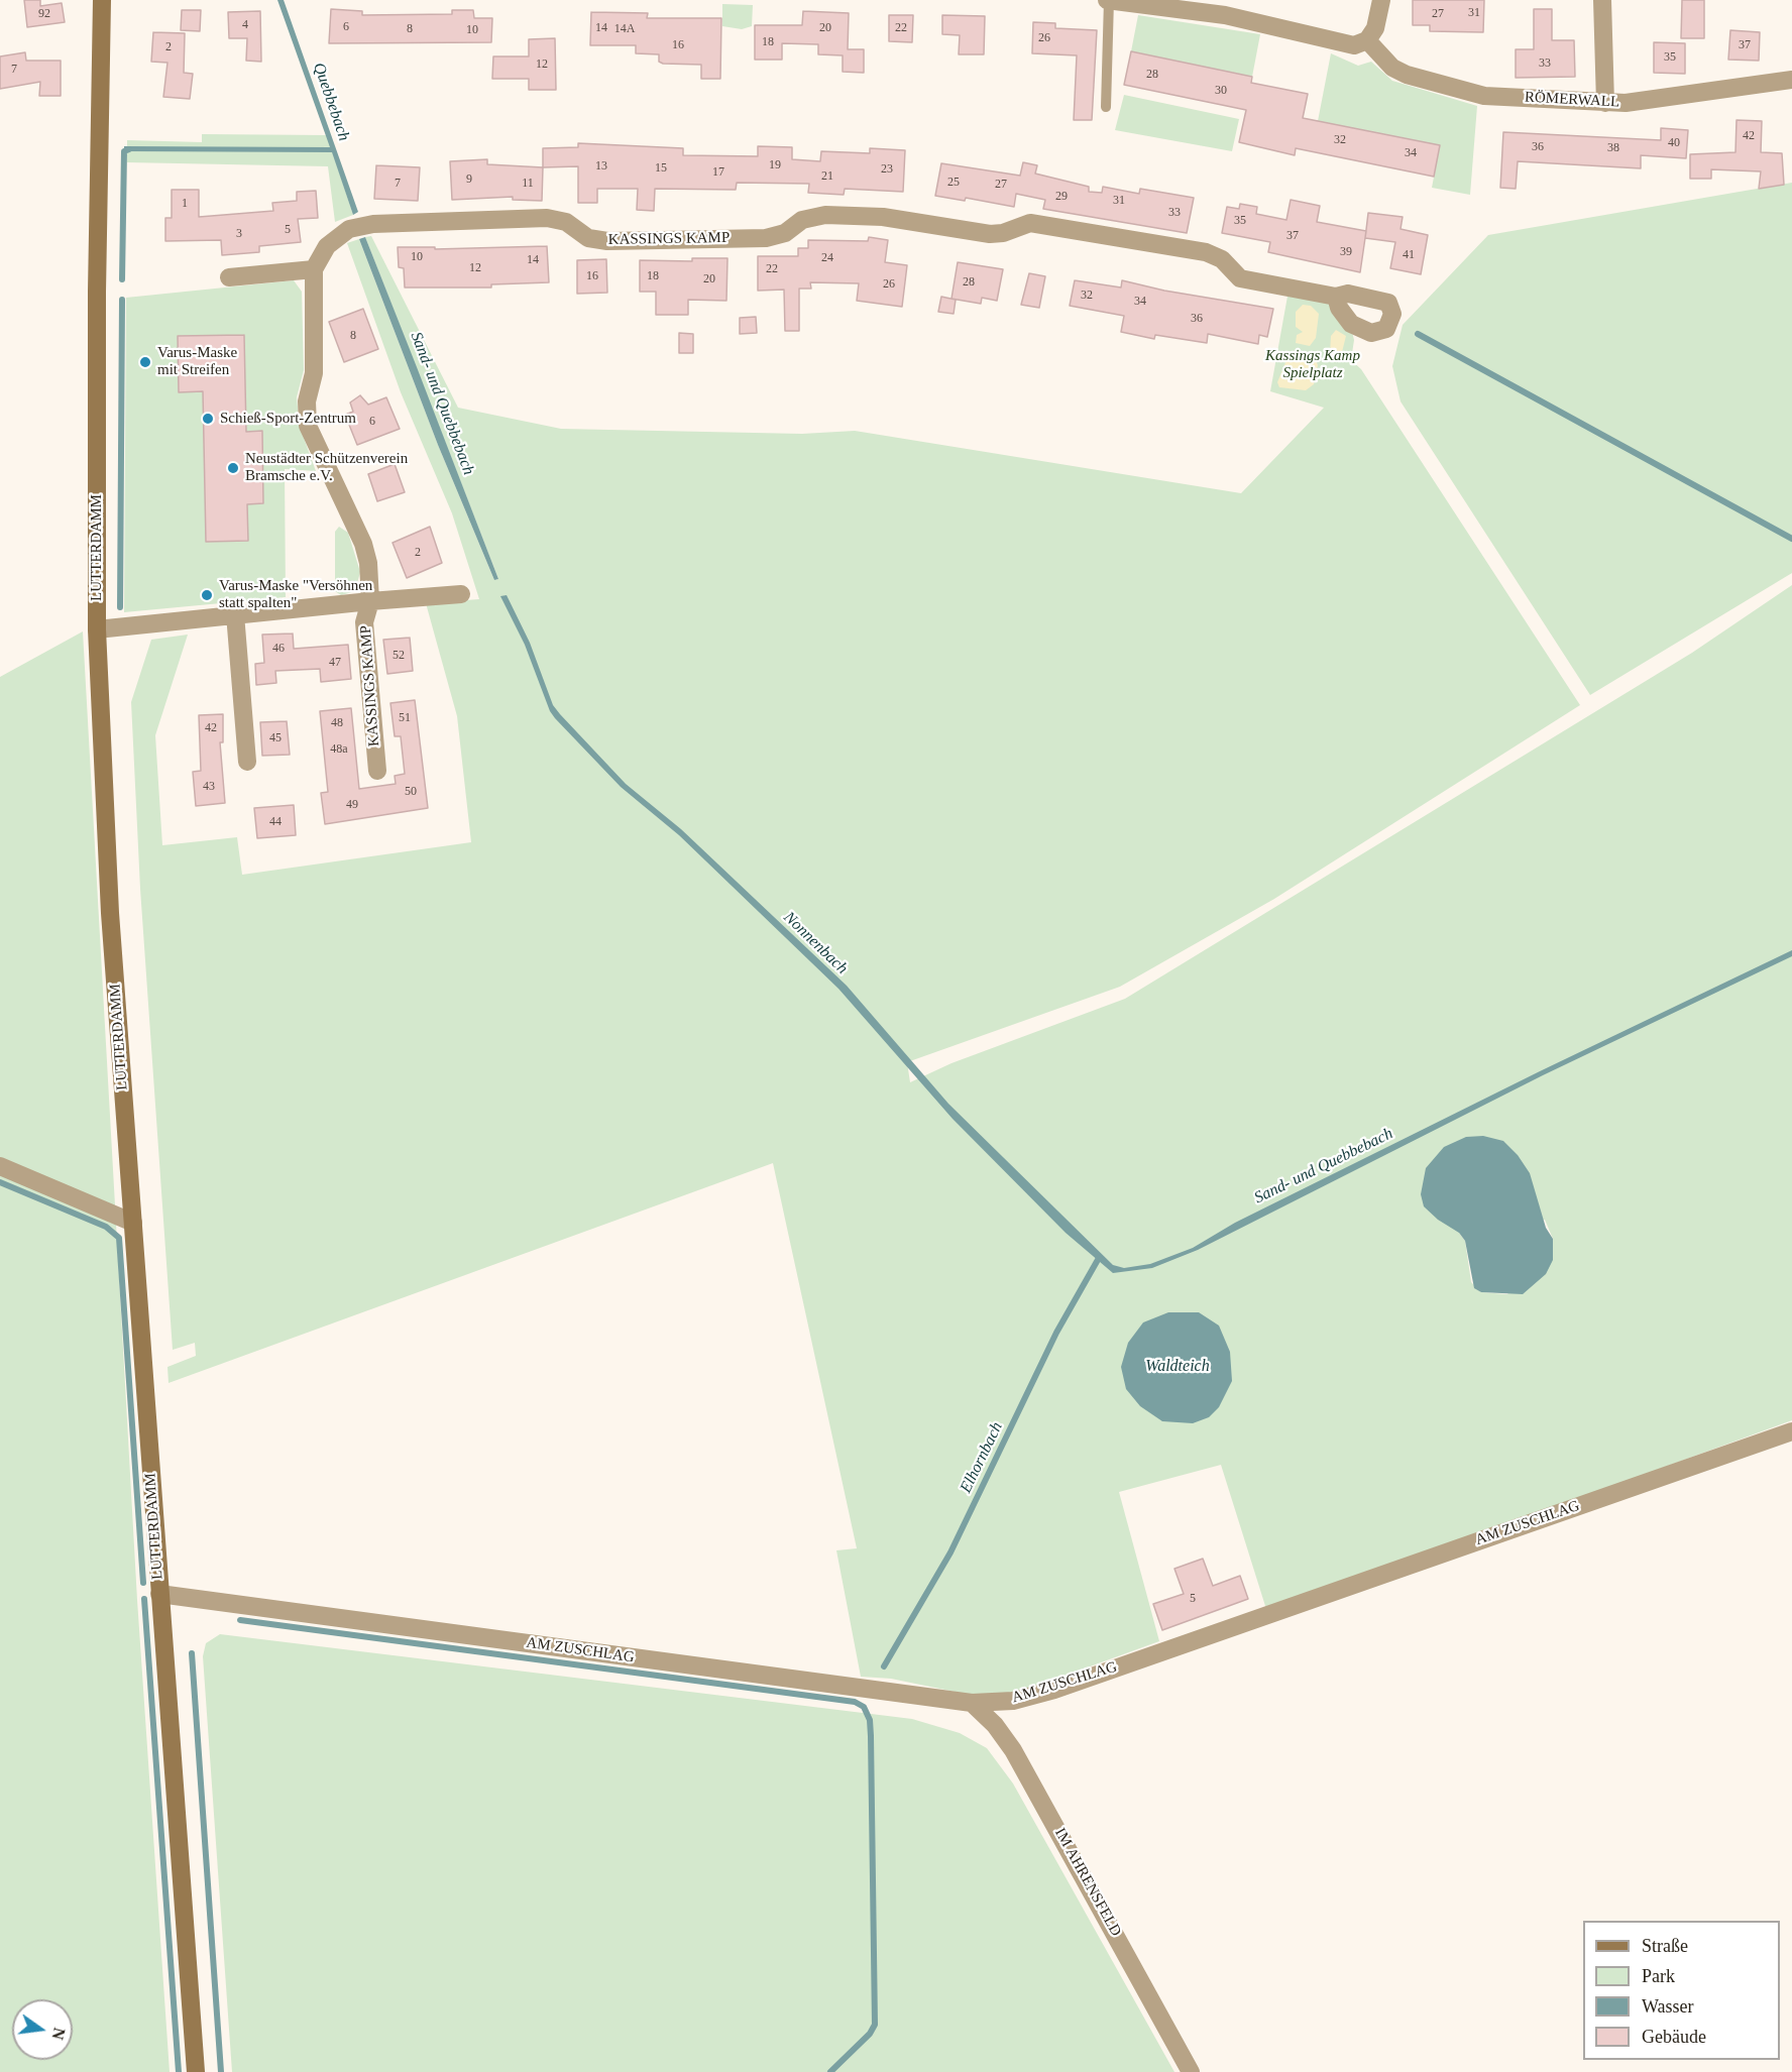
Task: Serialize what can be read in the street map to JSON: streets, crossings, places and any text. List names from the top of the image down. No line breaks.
{"streets":{"street":["RÖMERWALL","KASSINGS KAMP","LUTTERDAMM","AM ZUSCHLAG","IM AHRENSFELD"]},"crossings":[["LUTTERDAMM","AM ZUSCHLAG"],["AM ZUSCHLAG","IM AHRENSFELD"]],"water":["Quebbebach","Sand- und Quebbebach","Nonnenbach","Waldteich","Elhornbach"],"parks":["Kassings Kamp Spielplatz"],"places":["Varus-Maske mit Streifen","Schieß-Sport-Zentrum","Neustädter Schützenverein Bramsche e.V.","Varus-Maske \"Versöhnen statt spalten\""],"house_numbers":["31","92","27","4","6","14","20","22","8","14A","10","26","18","16","37","2","35","33","12","7","28","30","42","32","40","36","38","34","19","13","15","23","17","21","9","25","7","11","27","29","31","1","33","35","5","3","37","39","41","10","24","14","12","22","16","18","20","28","26","32","34","36","8","6","2","46","52","47","51","48","42","45","48a","43","50","49","44","5"],"legend":["Straße","Park","Wasser","Gebäude"],"north":"right"}
